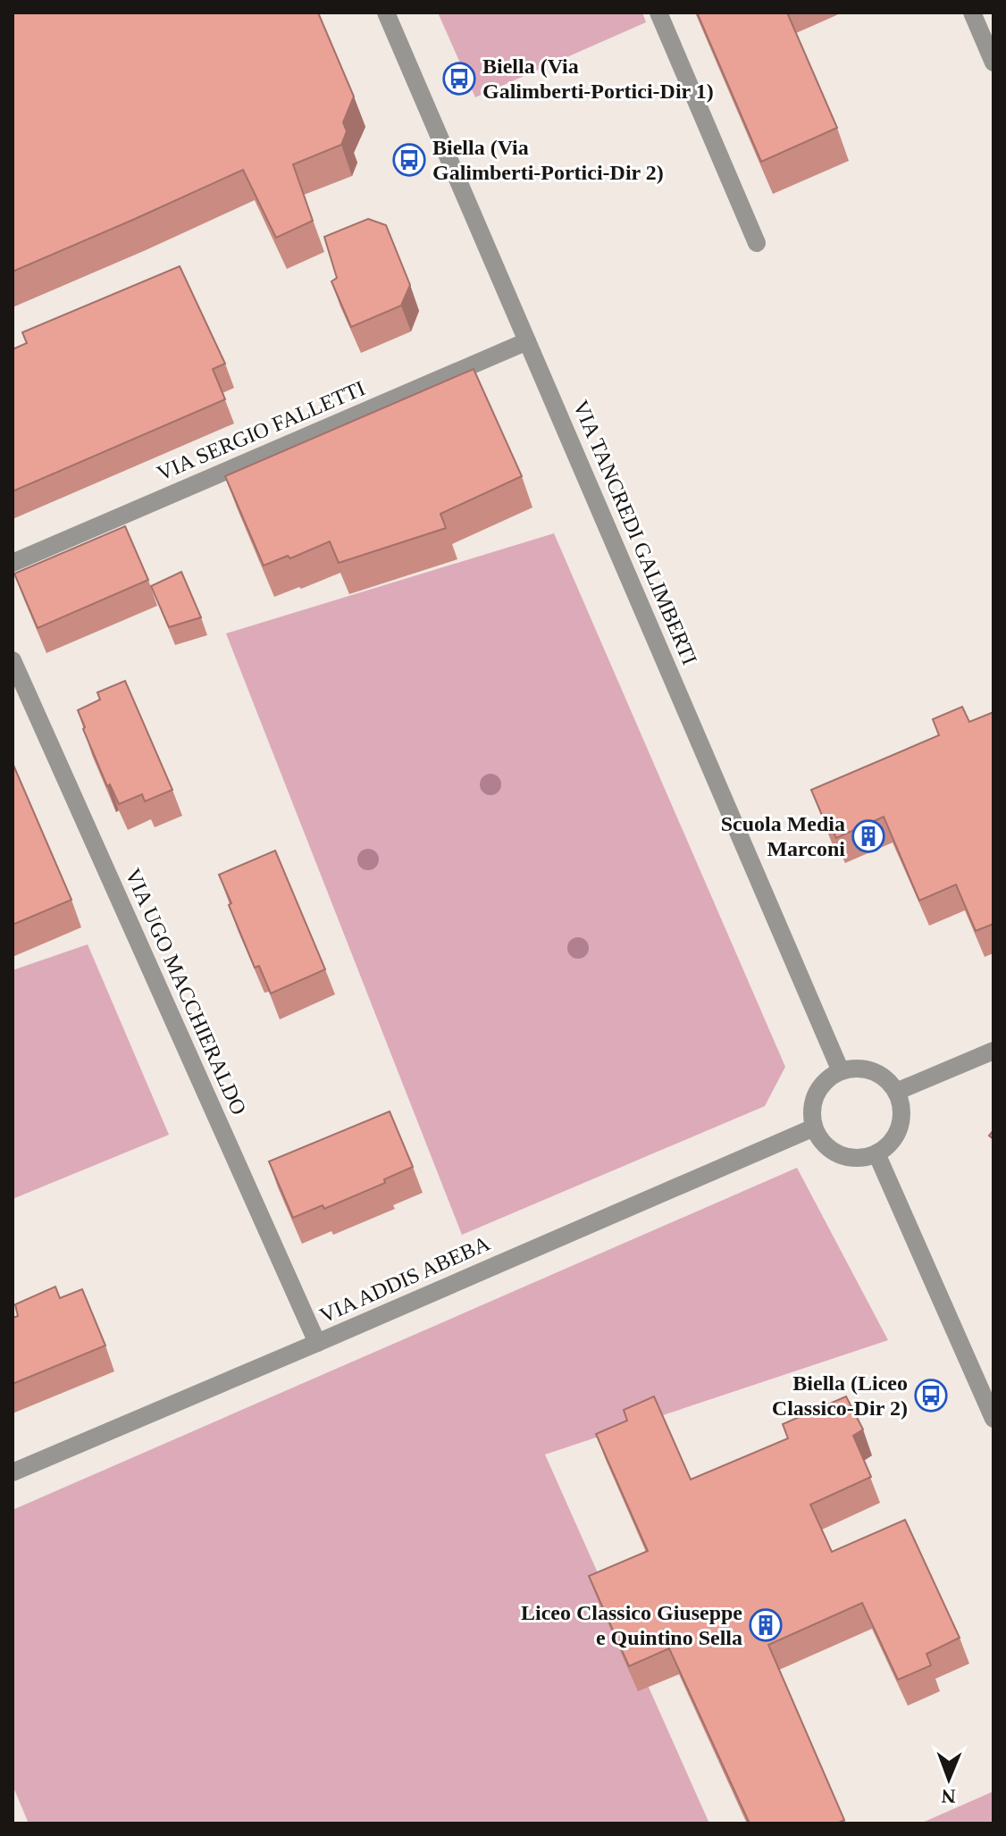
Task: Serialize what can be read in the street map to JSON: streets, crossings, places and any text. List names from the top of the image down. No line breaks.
{"streets":{"street":["VIA SERGIO FALLETTI","VIA TANCREDI GALIMBERTI","VIA UGO MACCHIERALDO","VIA ADDIS ABEBA"]},"crossings":[["VIA SERGIO FALLETTI","VIA TANCREDI GALIMBERTI"],["VIA TANCREDI GALIMBERTI","VIA ADDIS ABEBA"],["VIA UGO MACCHIERALDO","VIA ADDIS ABEBA"]],"places":{"bus stop":["Biella (Via Galimberti-Portici-Dir 1)","Biella (Via Galimberti-Portici-Dir 2)","Biella (Liceo Classico-Dir 2)"],"building":["Scuola Media Marconi","Liceo Classico Giuseppe e Quintino Sella"]},"north":"bottom"}
